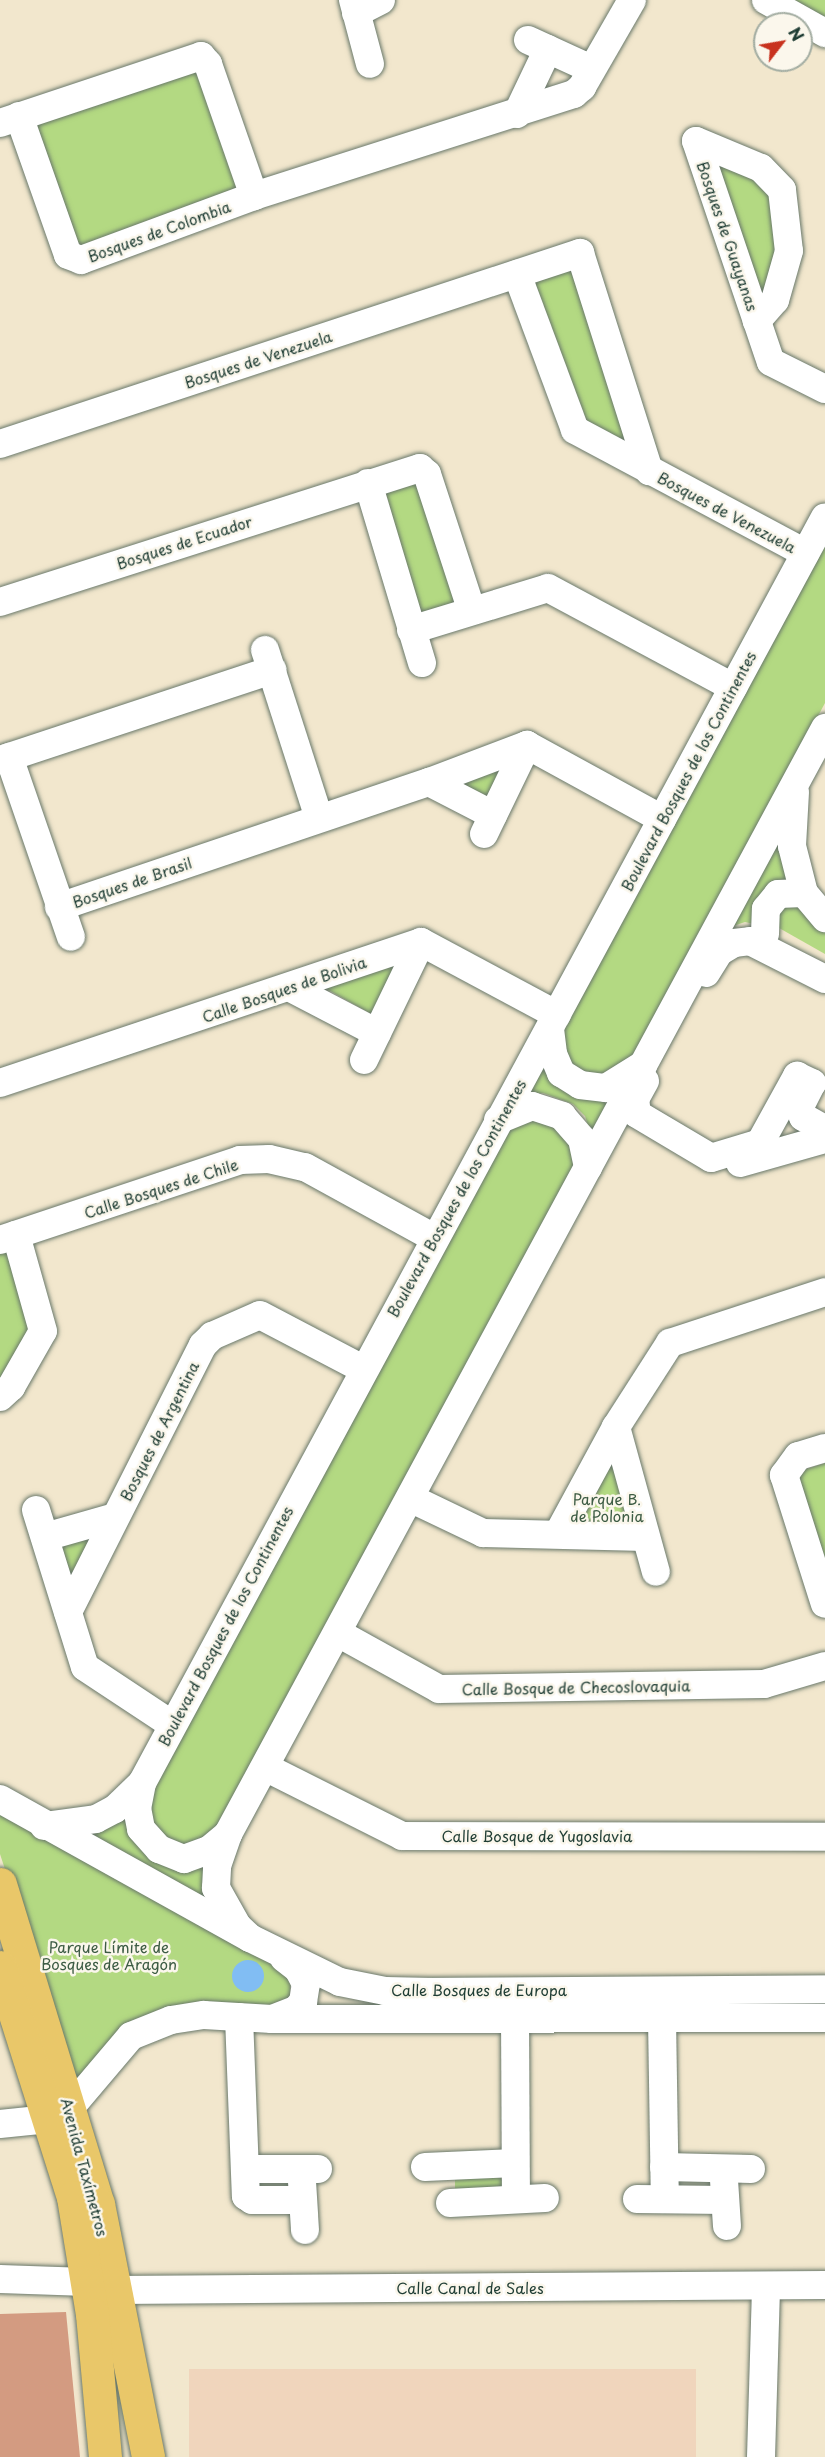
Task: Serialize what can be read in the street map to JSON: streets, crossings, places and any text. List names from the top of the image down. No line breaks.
{"streets":{"main road":["Avenida Taxímetros"],"street":["Bosques de Colombia","Bosques de Guayanas","Bosques de Venezuela","Bosques de Ecuador","Boulevard Bosques de los Continentes","Bosques de Brasil","Calle Bosques de Bolivia","Calle Bosques de Chile","Bosques de Argentina","Calle Bosque de Checoslovaquia","Calle Bosque de Yugoslavia","Calle Bosques de Europa","Calle Canal de Sales"]},"crossings":[["Bosques de Venezuela","Boulevard Bosques de los Continentes"],["Boulevard Bosques de los Continentes","Calle Bosques de Chile"],["Boulevard Bosques de los Continentes","Bosques de Argentina"],["Boulevard Bosques de los Continentes","Calle Bosques de Europa"],["Calle Bosques de Europa","Avenida Taxímetros"],["Avenida Taxímetros","Calle Canal de Sales"]],"parks":["Parque B. de Polonia","Parque Límite de Bosques de Aragón"],"north":"top right"}
